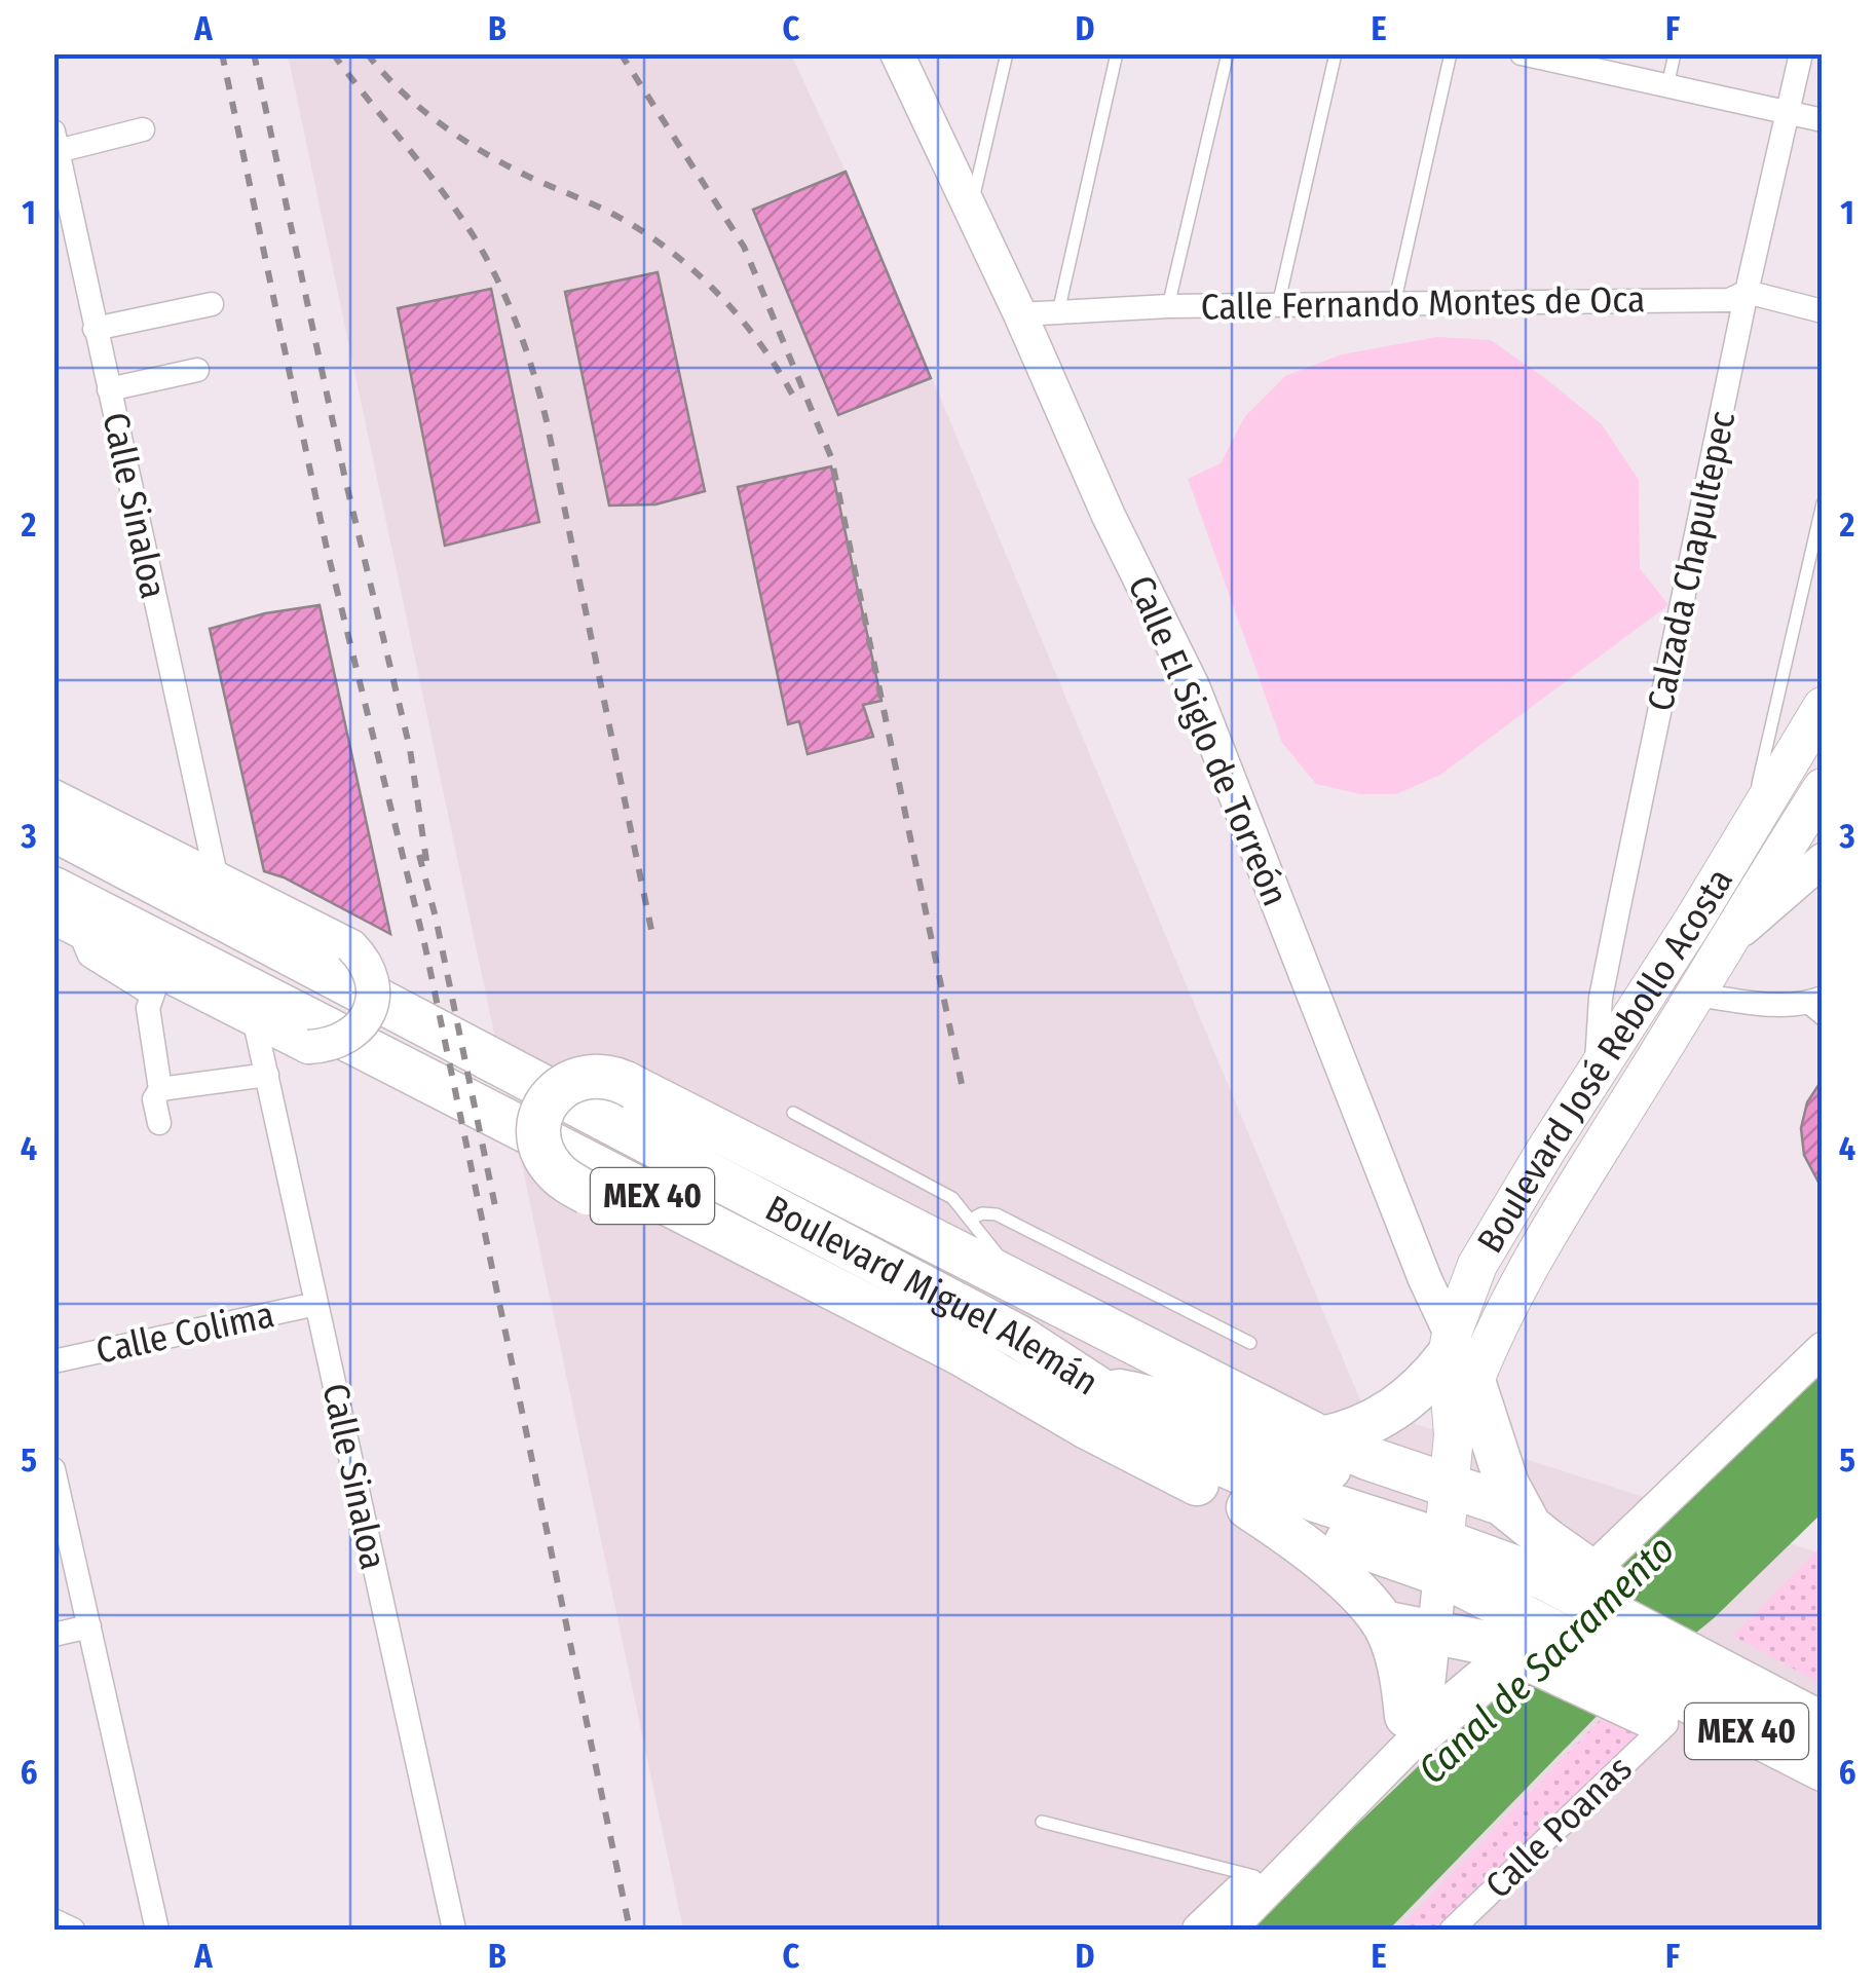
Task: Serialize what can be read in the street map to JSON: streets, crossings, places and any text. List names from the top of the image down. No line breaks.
{"streets":{"highway":["MEX 40","Boulevard Miguel Alemán"],"main road":["Boulevard José Rebollo Acosta"],"street":["Calle Fernando Montes de Oca","Calle Sinaloa","Calzada Chapultepec","Calle El Siglo de Torreón","Calle Colima","Calle Poanas"]},"crossings":[["Calle Fernando Montes de Oca","Calzada Chapultepec"],["Calle Fernando Montes de Oca","Calle El Siglo de Torreón"],["Calle Sinaloa","Calle Colima"],["Calzada Chapultepec","Boulevard José Rebollo Acosta"],["Calle El Siglo de Torreón","Boulevard José Rebollo Acosta"],["Boulevard José Rebollo Acosta","Boulevard Miguel Alemán"],["Boulevard Miguel Alemán","Calle Poanas"]],"water":["Canal de Sacramento"],"grid":{"columns":["A","B","C","D","E","F"],"rows":["1","2","3","4","5","6"]}}
